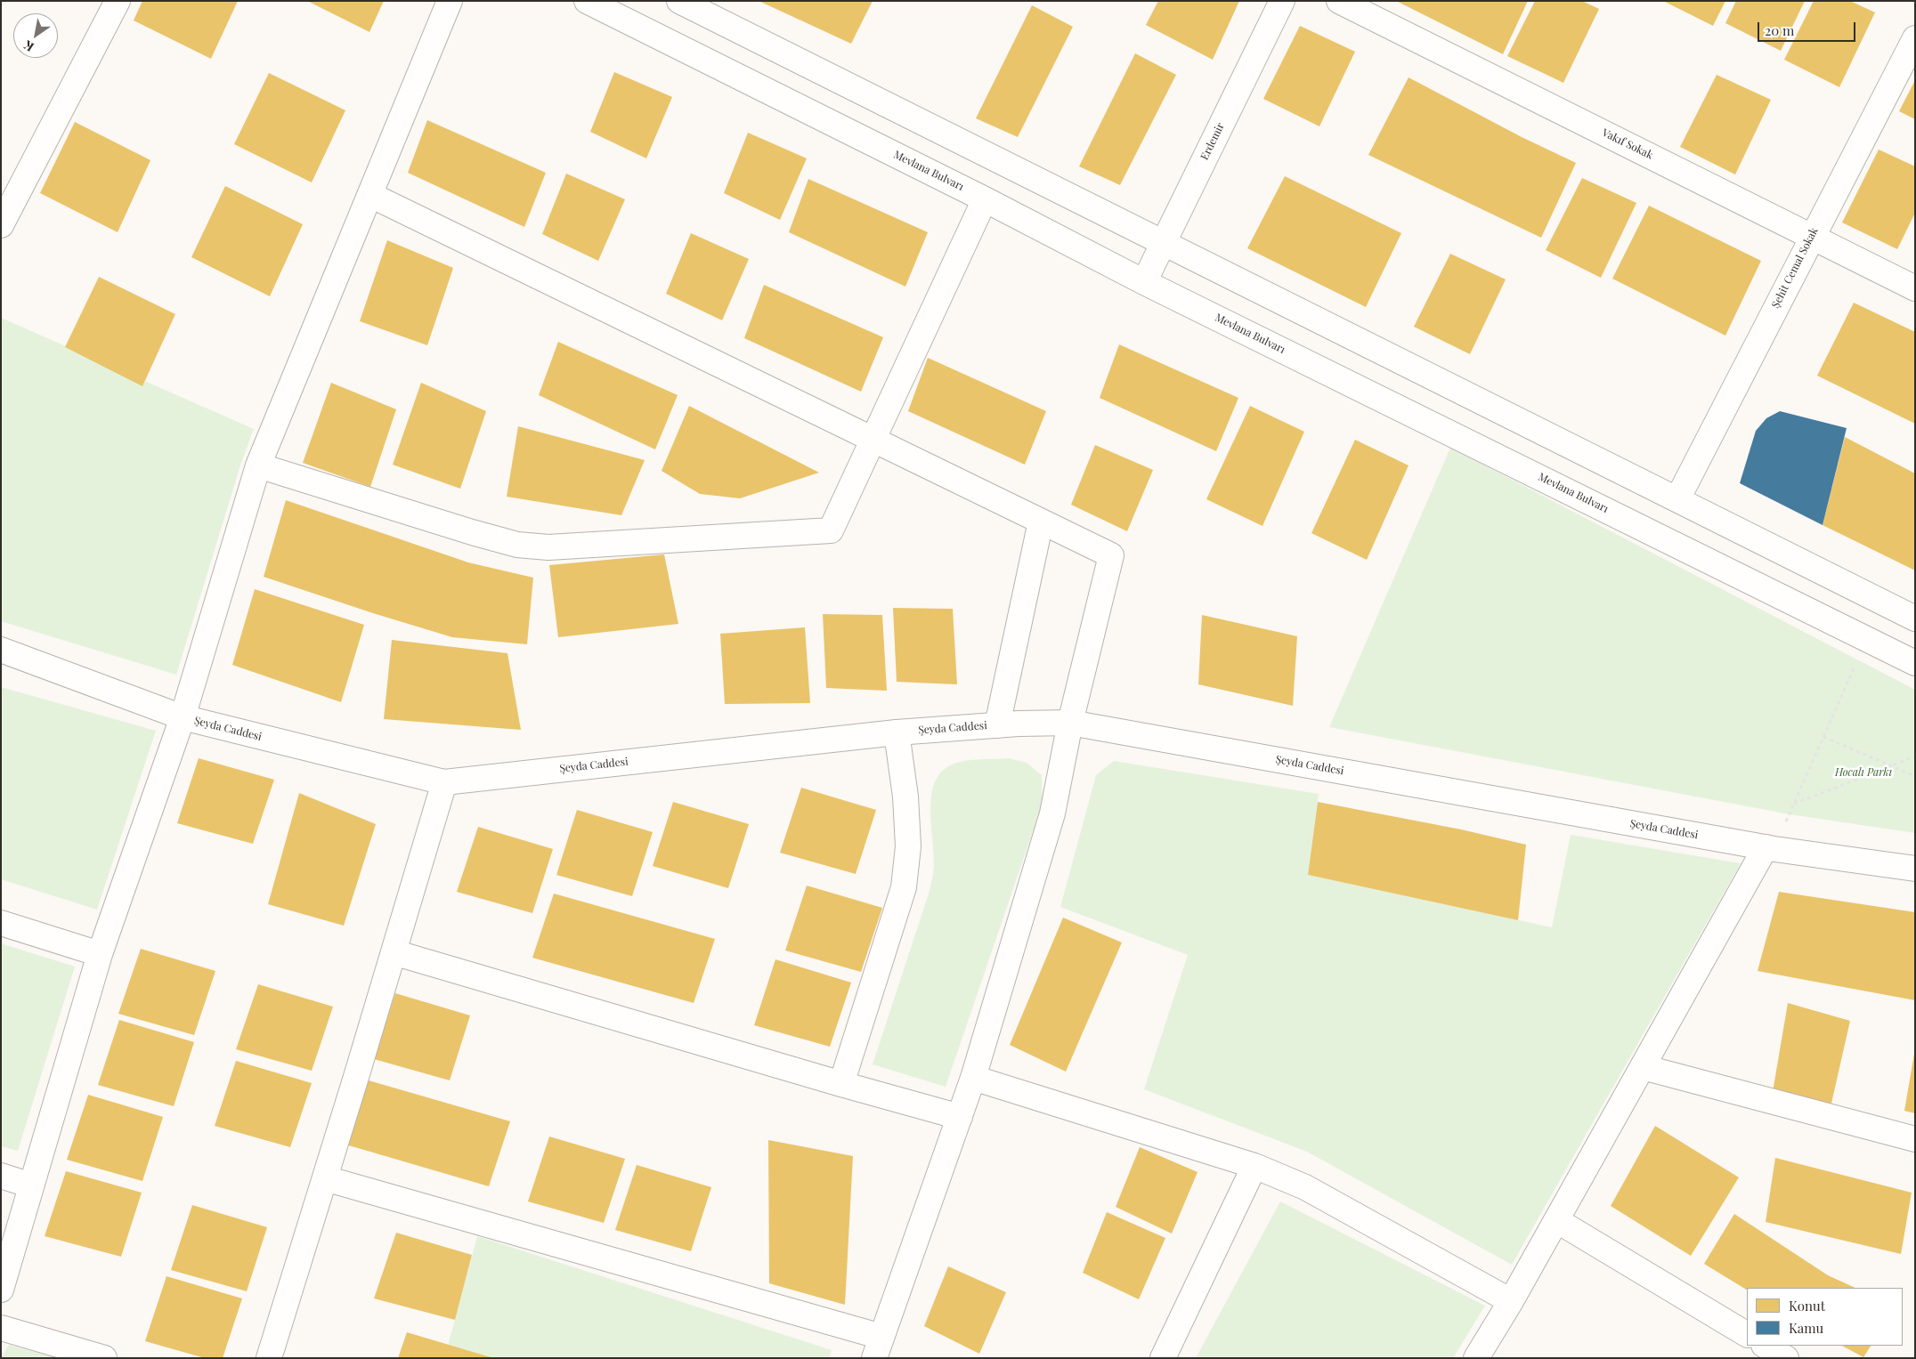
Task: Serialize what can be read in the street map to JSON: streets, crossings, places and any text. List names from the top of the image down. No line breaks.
{"streets":{"street":["Erdemir","Vakıf Sokak","Mevlana Bulvarı","Şehit Cemal Sokak","Şeyda Caddesi"]},"crossings":[["Erdemir","Mevlana Bulvarı"],["Vakıf Sokak","Şehit Cemal Sokak"]],"parks":["Hocalı Parkı"],"legend":["Konut","Kamu"],"scale_bar":"20 m","north":"bottom left"}
